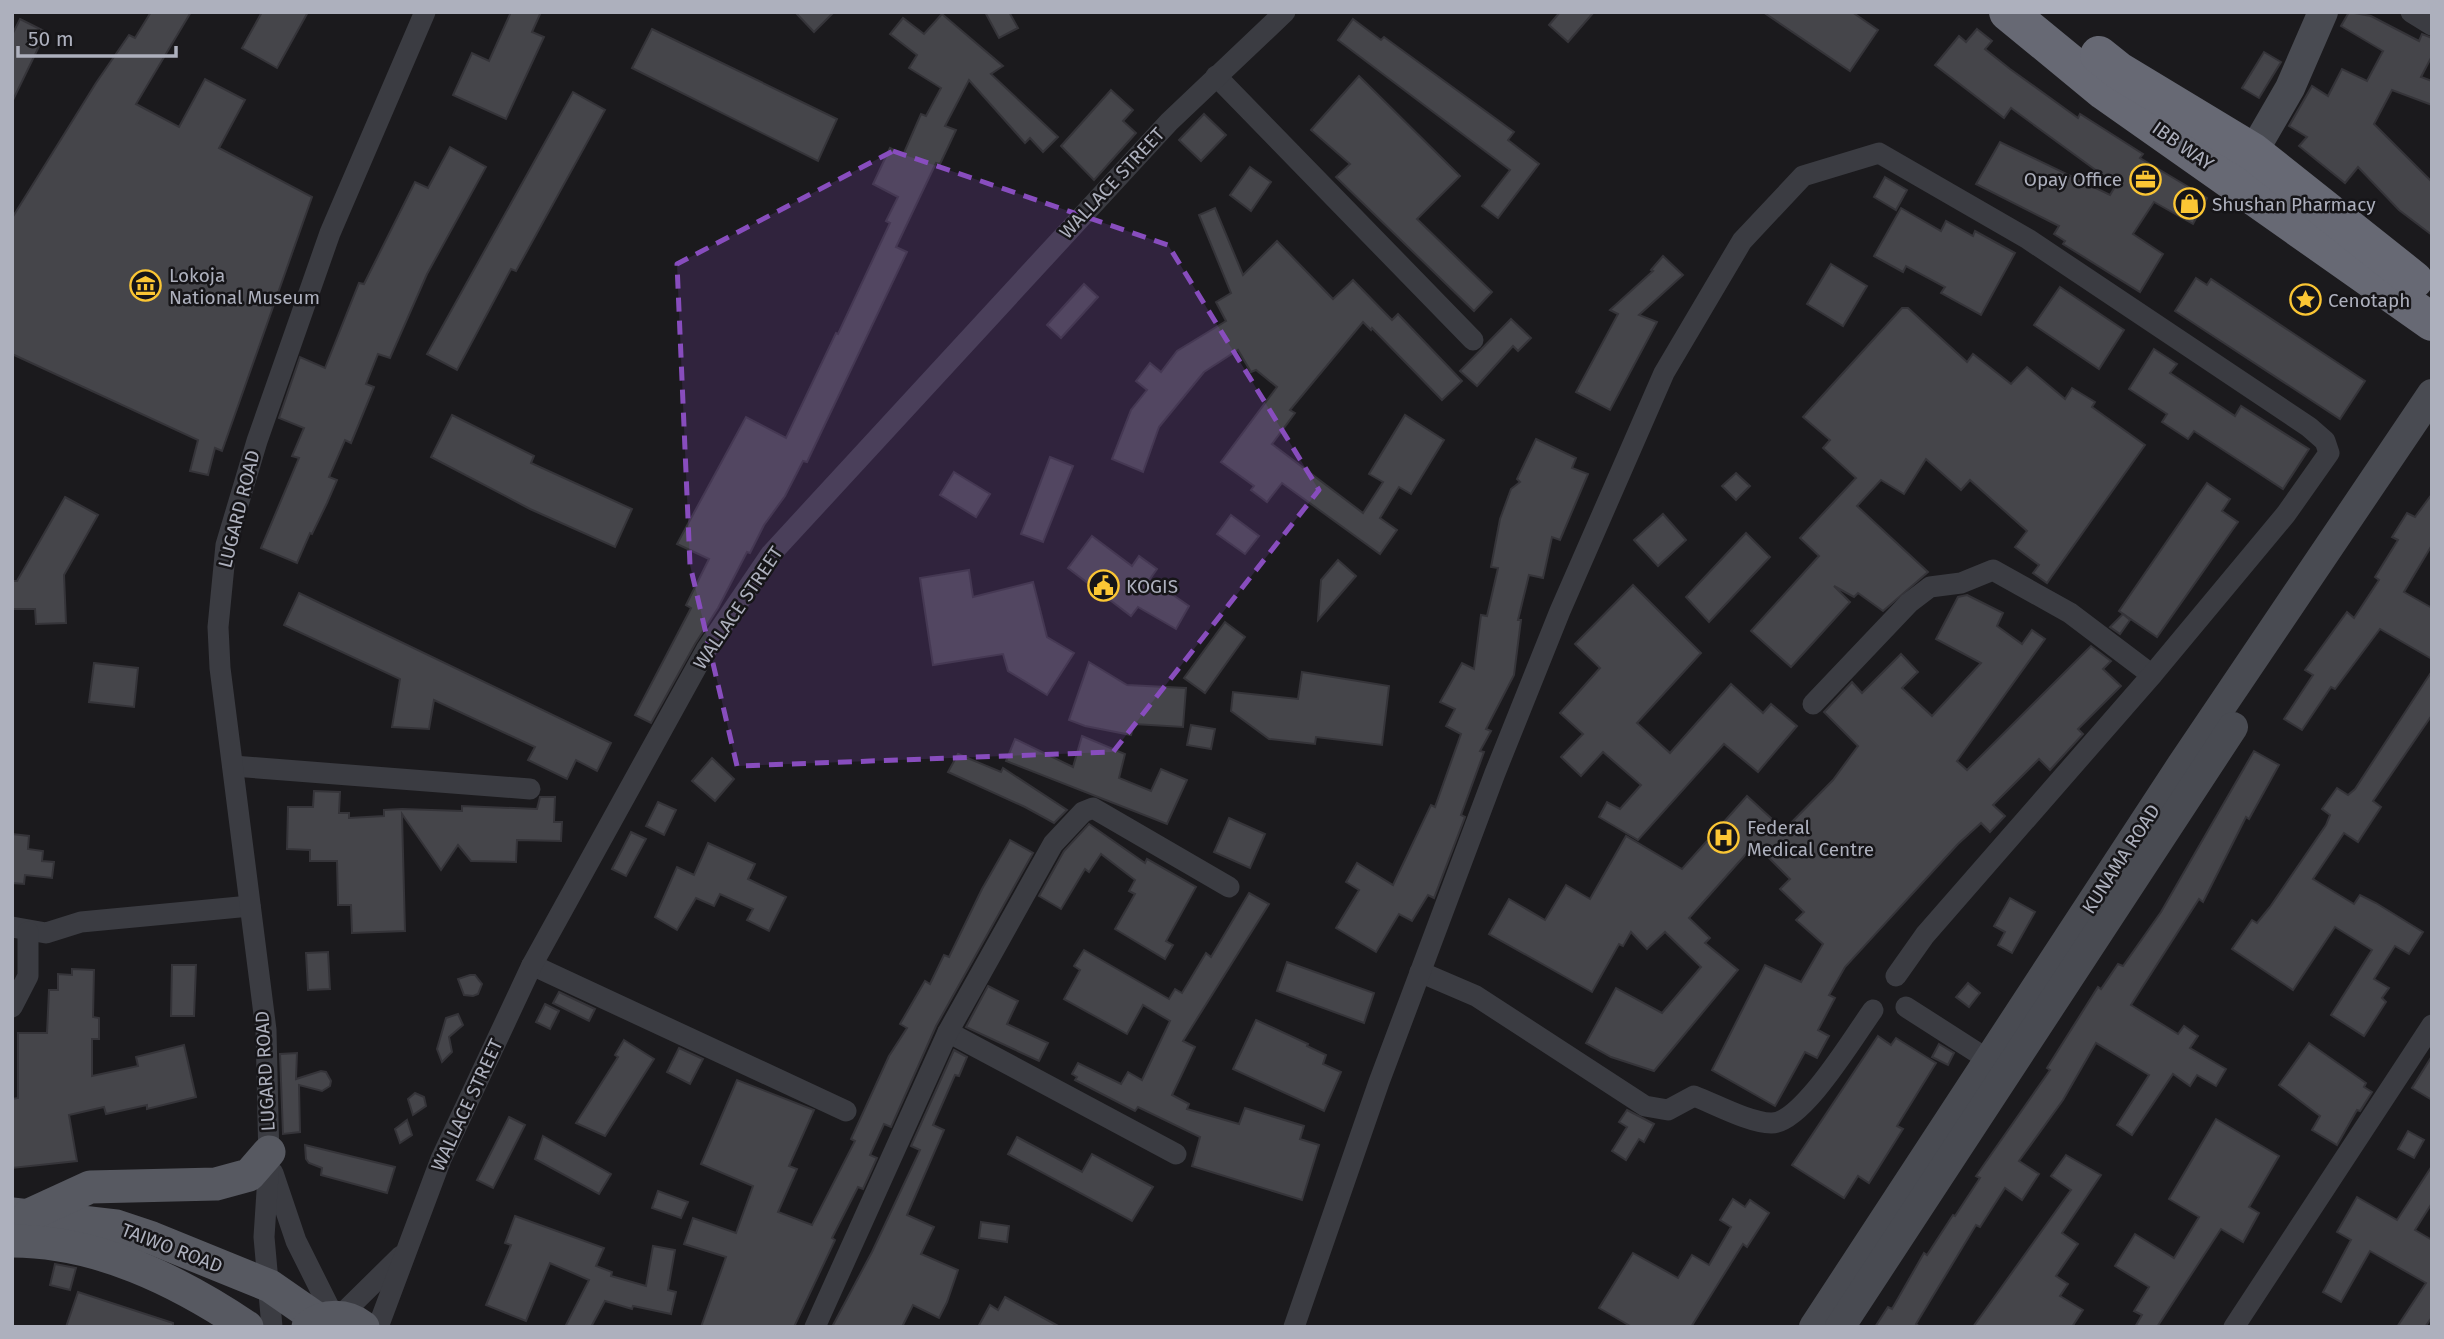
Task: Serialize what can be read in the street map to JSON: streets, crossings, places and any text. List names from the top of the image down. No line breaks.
{"streets":{"highway":["IBB WAY"],"main road":["KUNAMA ROAD","TAIWO ROAD"],"street":["WALLACE STREET","LUGARD ROAD"]},"places":{"office":["Opay Office"],"shop":["Shushan Pharmacy"],"museum":["Lokoja National Museum"],"place":["Cenotaph"],"public building":["KOGIS"],"hospital":["Federal Medical Centre"]},"scale_bar":"50 m"}
